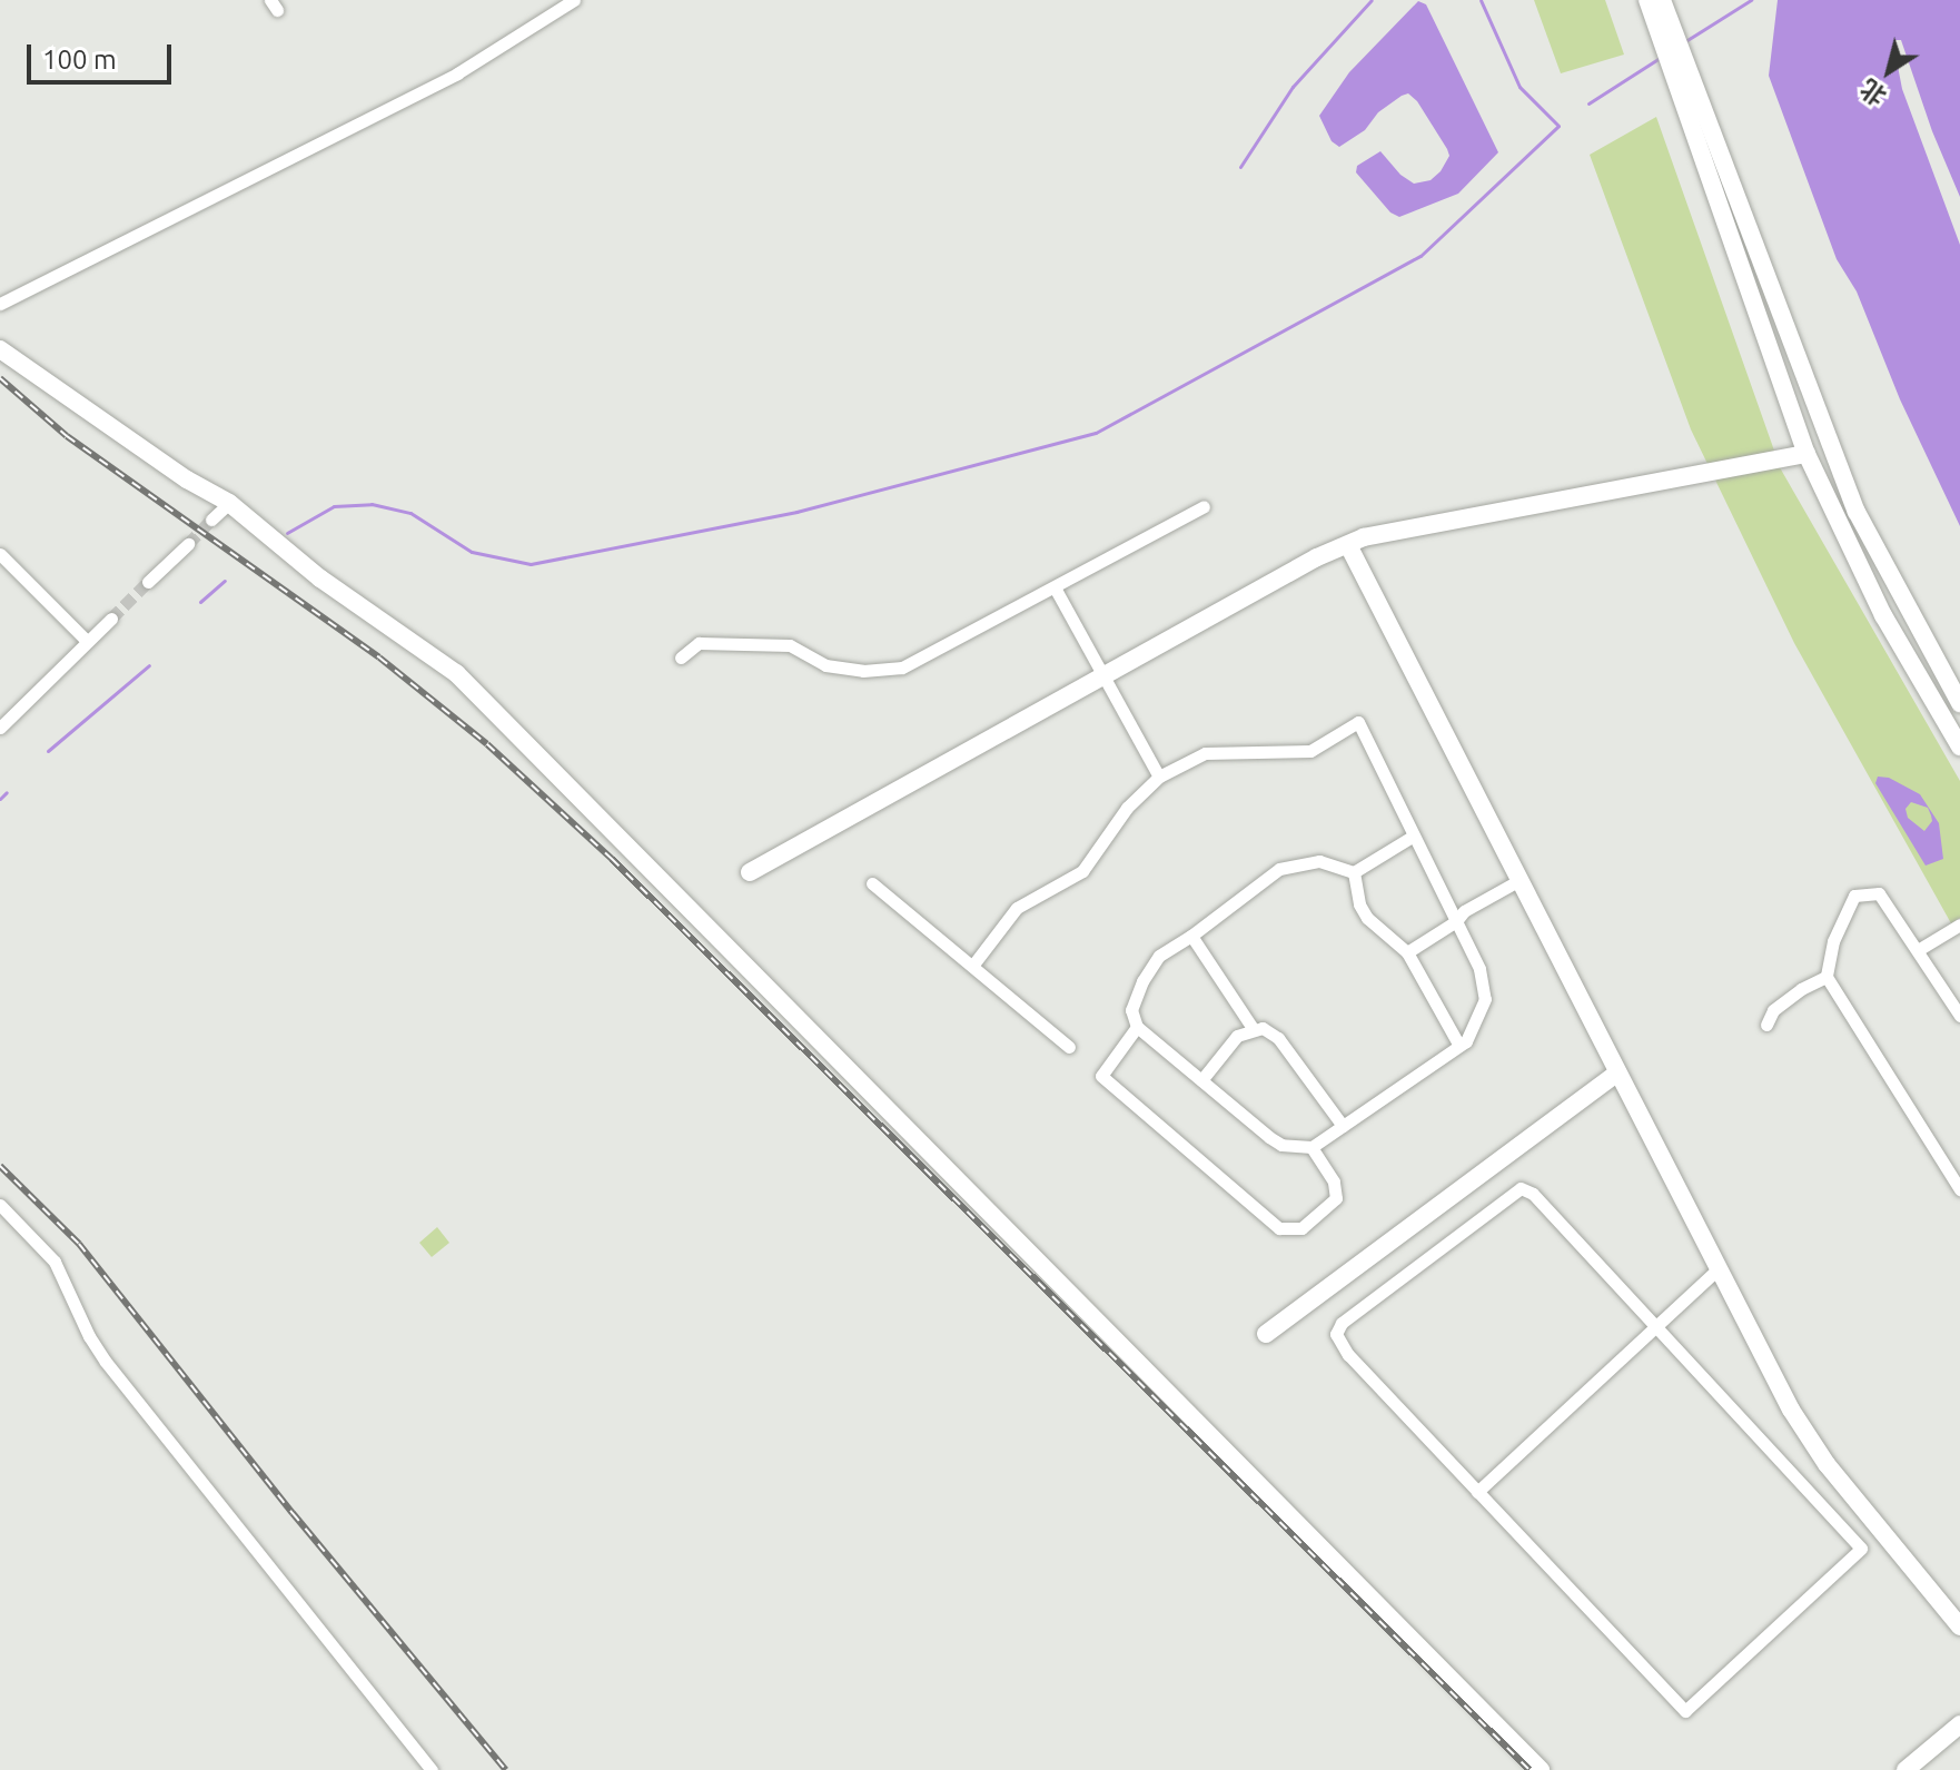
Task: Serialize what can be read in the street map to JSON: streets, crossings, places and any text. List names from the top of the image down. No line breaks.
{"scale_bar":"100 m","north":"bottom left"}
